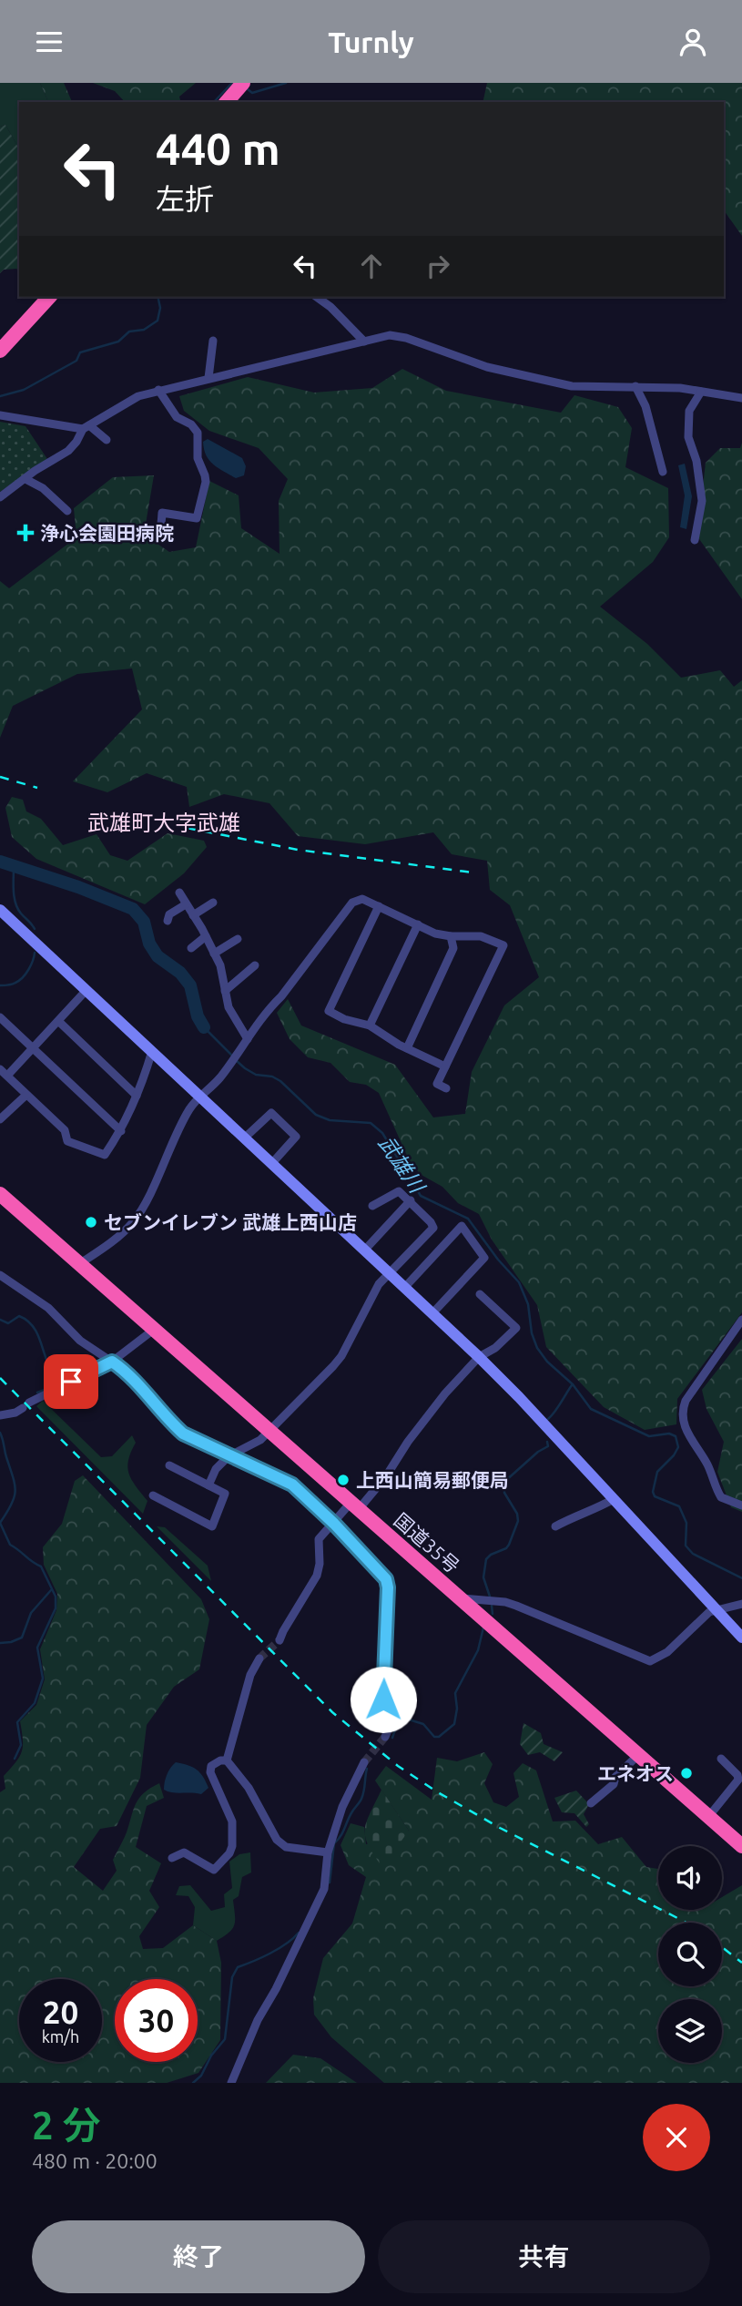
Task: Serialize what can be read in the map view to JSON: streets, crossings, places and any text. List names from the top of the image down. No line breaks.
{"streets":{"highway":["国道35号"]},"districts":["武雄町大字武雄"],"water":["武雄川"],"places":{"health":["浄心会園田病院"],"other":["セブンイレブン 武雄上西山店","上西山簡易郵便局","エネオス"]},"page":{"header":"Turnly","turn":["440 m","左折"],"speed":"20 km/h","limit":"30","heading":["2 分","480 m · 20:00"],"buttons":["終了","共有"]}}
